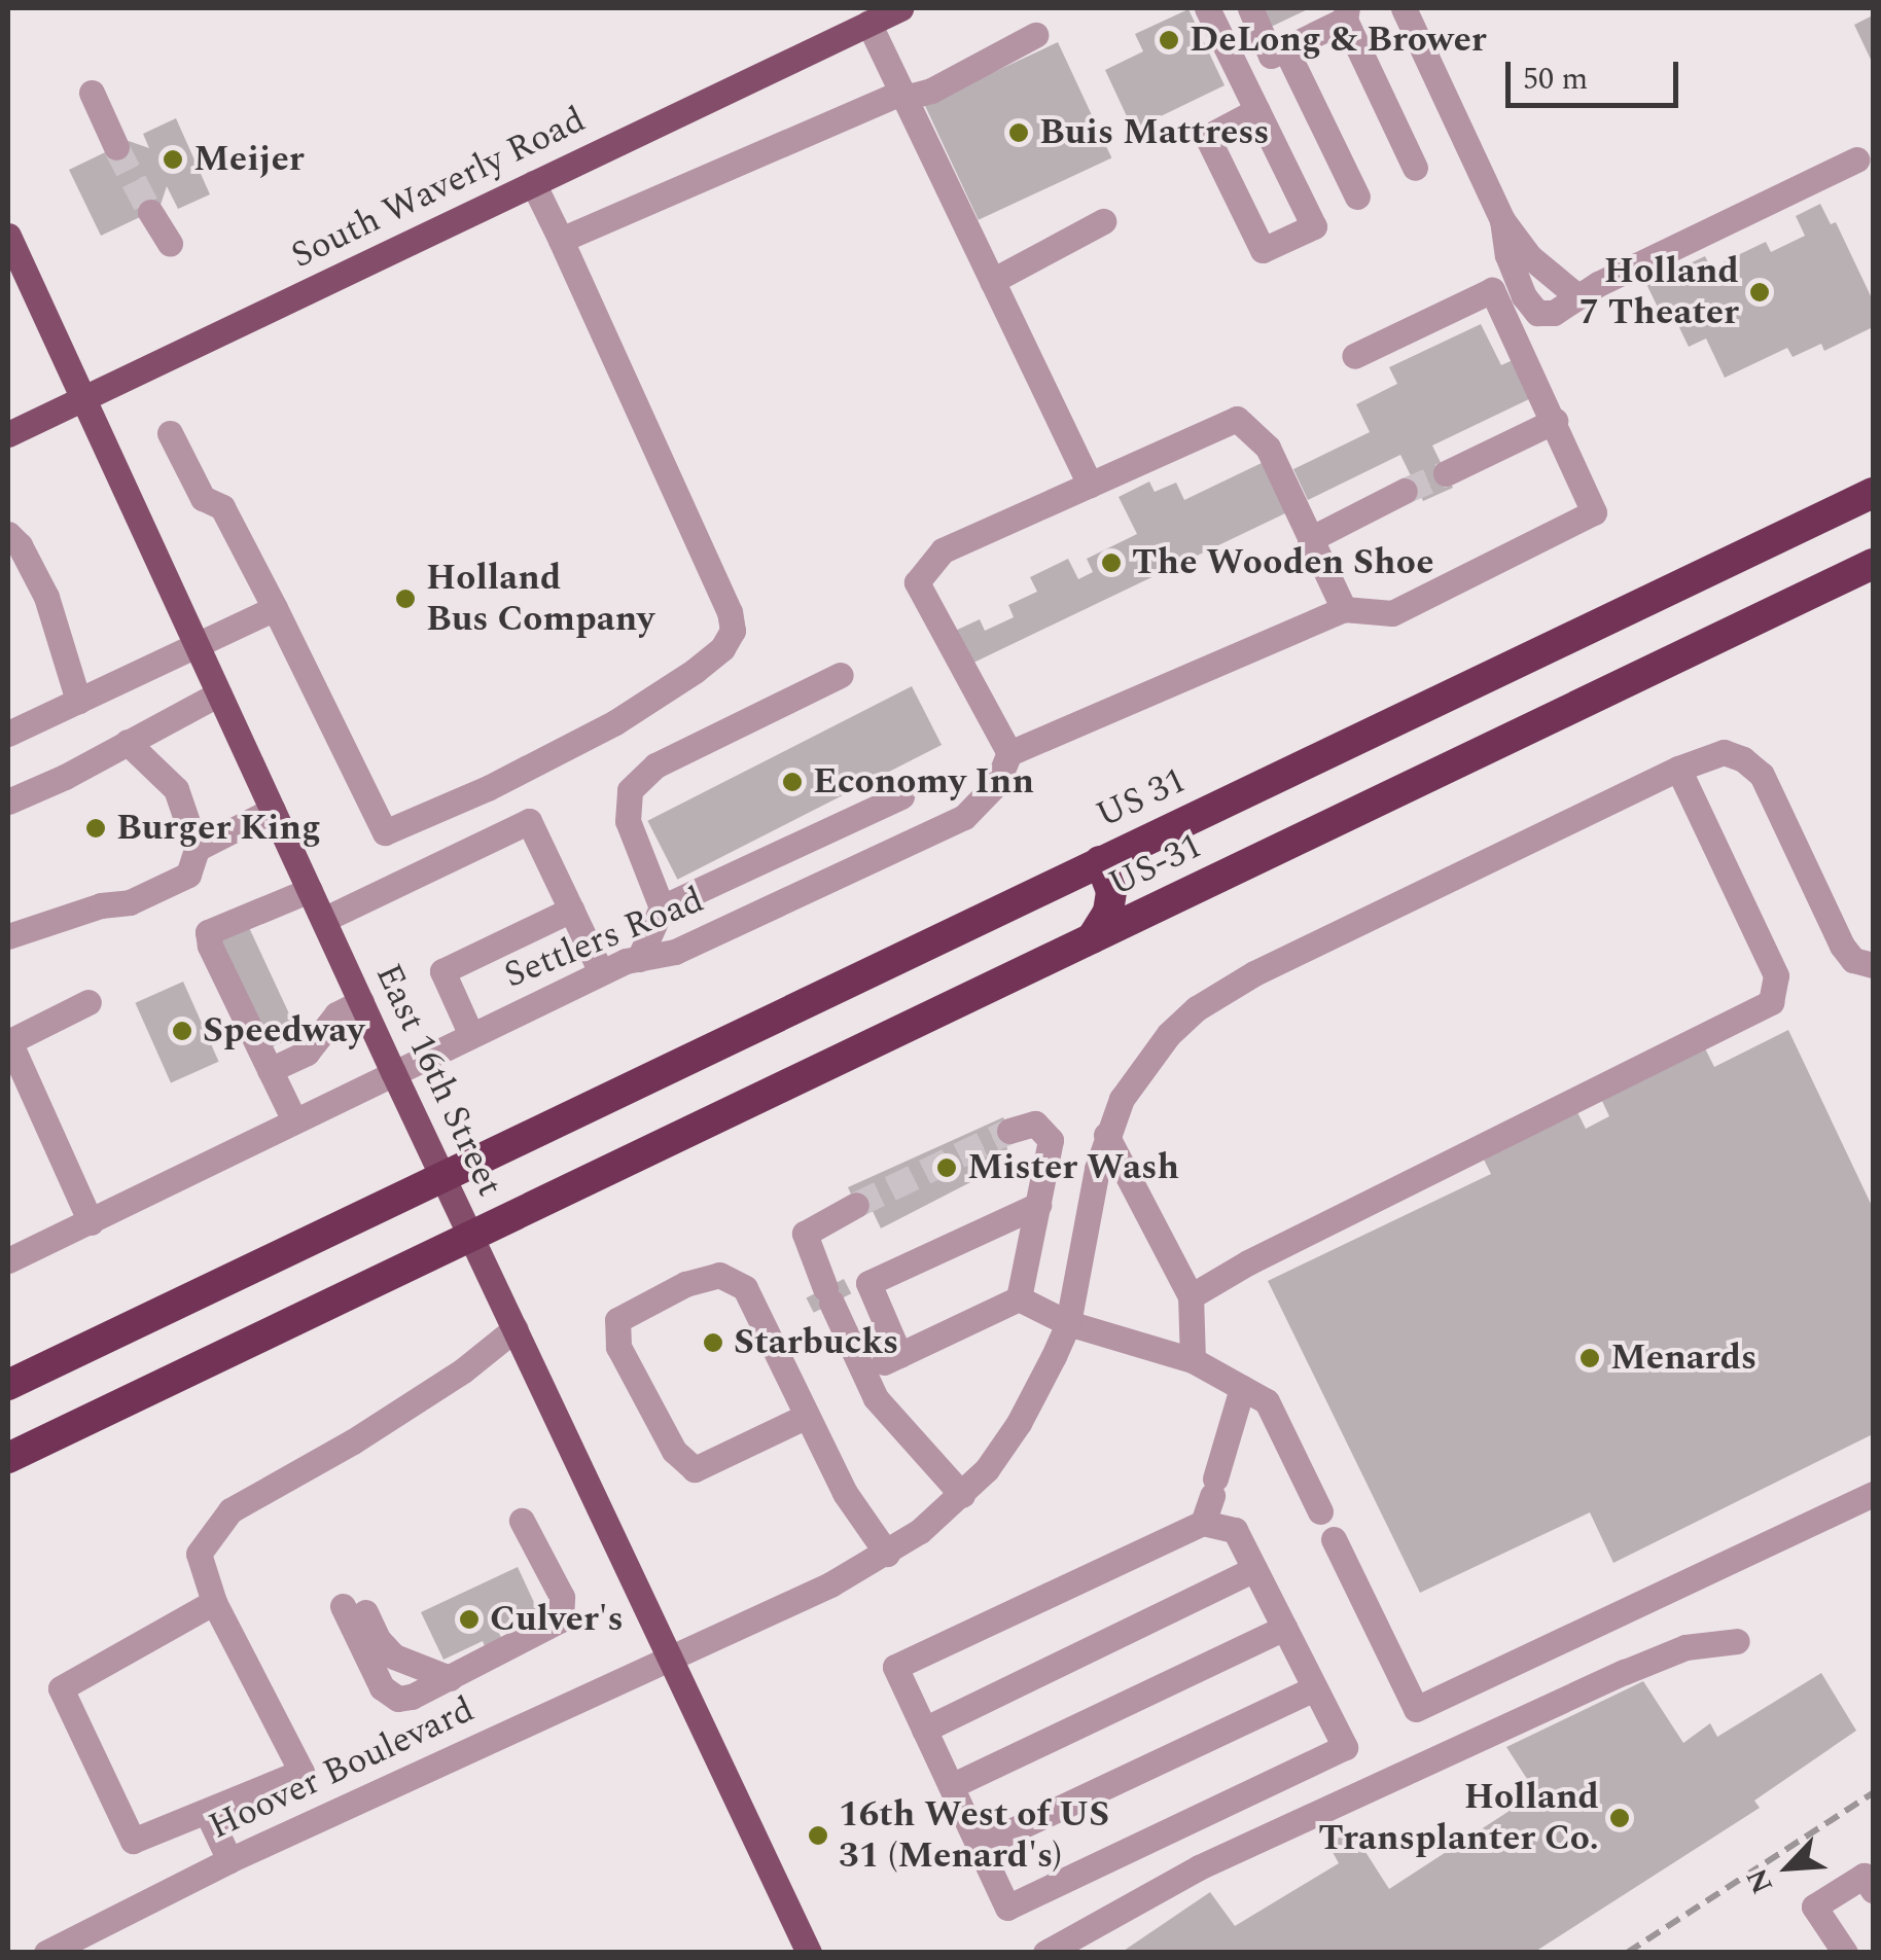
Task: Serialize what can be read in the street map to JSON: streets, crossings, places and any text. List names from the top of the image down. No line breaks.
{"streets":{"highway":["US 31","US-31"],"main road":["South Waverly Road","East 16th Street"],"street":["Settlers Road","Hoover Boulevard"]},"crossings":[["South Waverly Road","East 16th Street"],["US 31","East 16th Street"],["US-31","East 16th Street"],["Settlers Road","East 16th Street"],["East 16th Street","Hoover Boulevard"]],"places":["DeLong & Brower","Buis Mattress","Meijer","Holland 7 Theater","The Wooden Shoe","Holland Bus Company","Economy Inn","Burger King","Speedway","Mister Wash","Starbucks","Menards","Culver's","Holland Transplanter Co.","16th West of US 31 (Menard's)"],"scale_bar":"50 m","north":"bottom left"}
